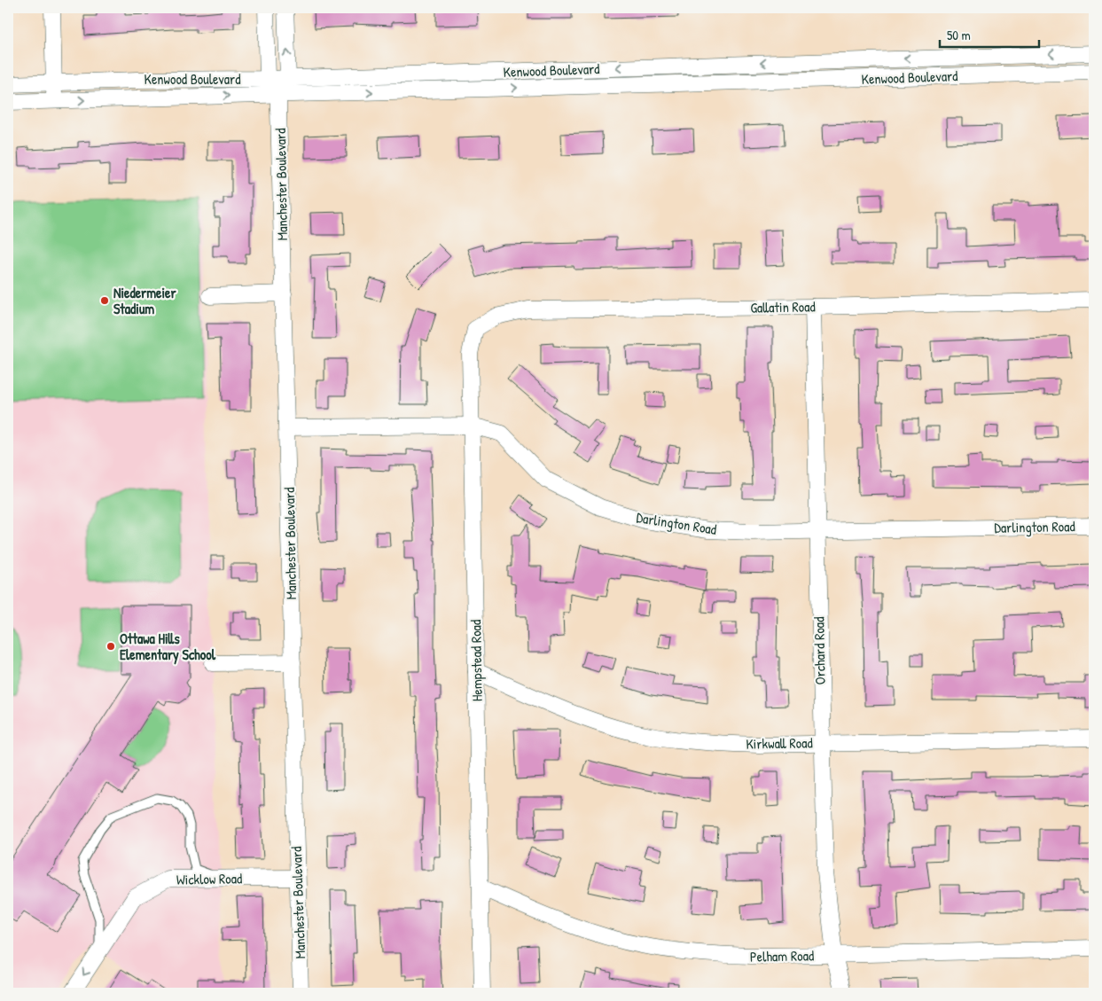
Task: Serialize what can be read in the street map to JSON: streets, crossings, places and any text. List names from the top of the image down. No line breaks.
{"streets":{"street":["Kenwood Boulevard","Manchester Boulevard","Gallatin Road","Darlington Road","Orchard Road","Hempstead Road","Kirkwall Road","Wicklow Road","Pelham Road"]},"crossings":[["Kenwood Boulevard","Manchester Boulevard"],["Manchester Boulevard","Darlington Road"],["Manchester Boulevard","Wicklow Road"],["Gallatin Road","Orchard Road"],["Gallatin Road","Hempstead Road"],["Darlington Road","Orchard Road"],["Darlington Road","Hempstead Road"],["Orchard Road","Kirkwall Road"],["Orchard Road","Pelham Road"],["Hempstead Road","Kirkwall Road"],["Hempstead Road","Pelham Road"]],"places":["Niedermeier Stadium","Ottawa Hills Elementary School"],"scale_bar":"50 m"}
